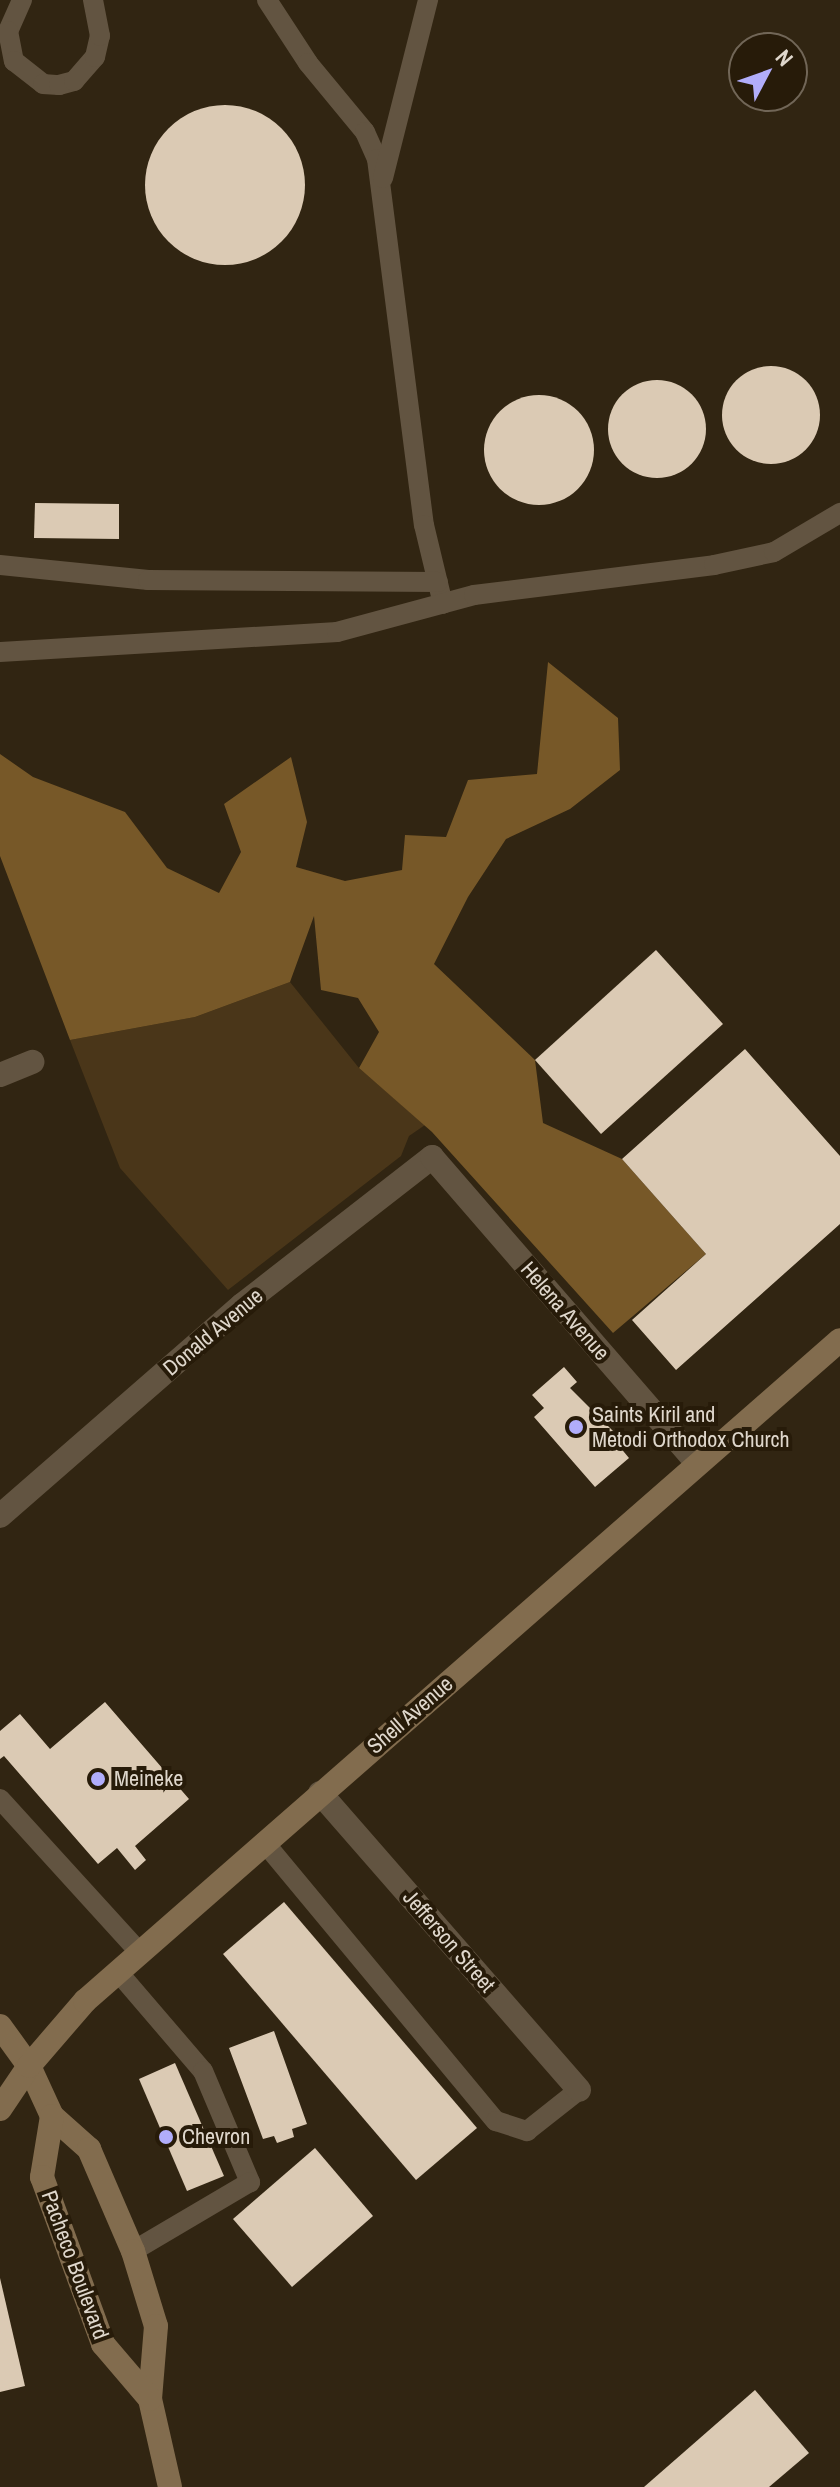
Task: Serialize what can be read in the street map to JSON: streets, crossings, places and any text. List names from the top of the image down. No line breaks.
{"streets":{"street":["Helena Avenue","Donald Avenue","Shell Avenue","Jefferson Street","Pacheco Boulevard"]},"crossings":[["Helena Avenue","Donald Avenue"],["Helena Avenue","Shell Avenue"],["Shell Avenue","Jefferson Street"],["Shell Avenue","Pacheco Boulevard"]],"places":["Saints Kiril and Metodi Orthodox Church","Meineke","Chevron"],"north":"top right"}
